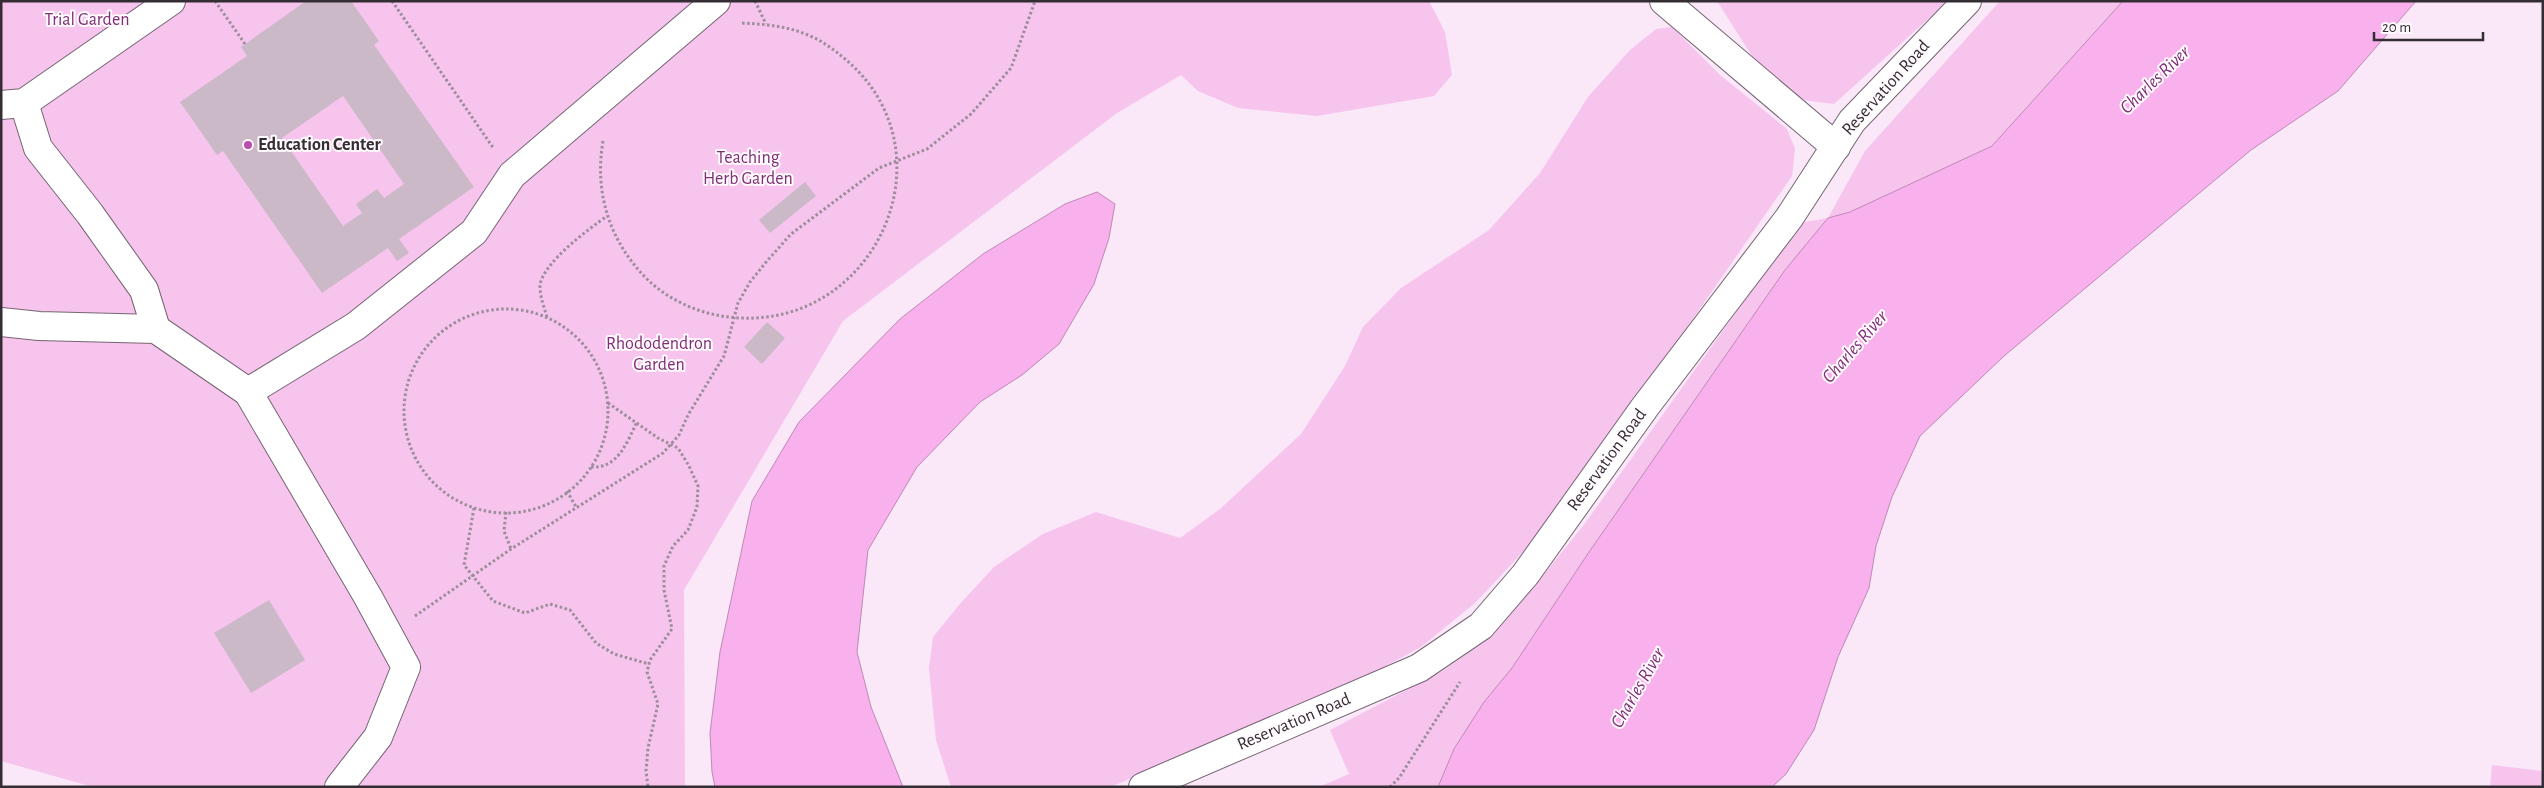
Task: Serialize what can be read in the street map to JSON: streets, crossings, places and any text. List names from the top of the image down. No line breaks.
{"streets":{"lane":["Reservation Road"]},"water":["Charles River"],"parks":["Trial Garden","Teaching Herb Garden","Rhododendron Garden"],"places":["Education Center"],"scale_bar":"20 m"}
